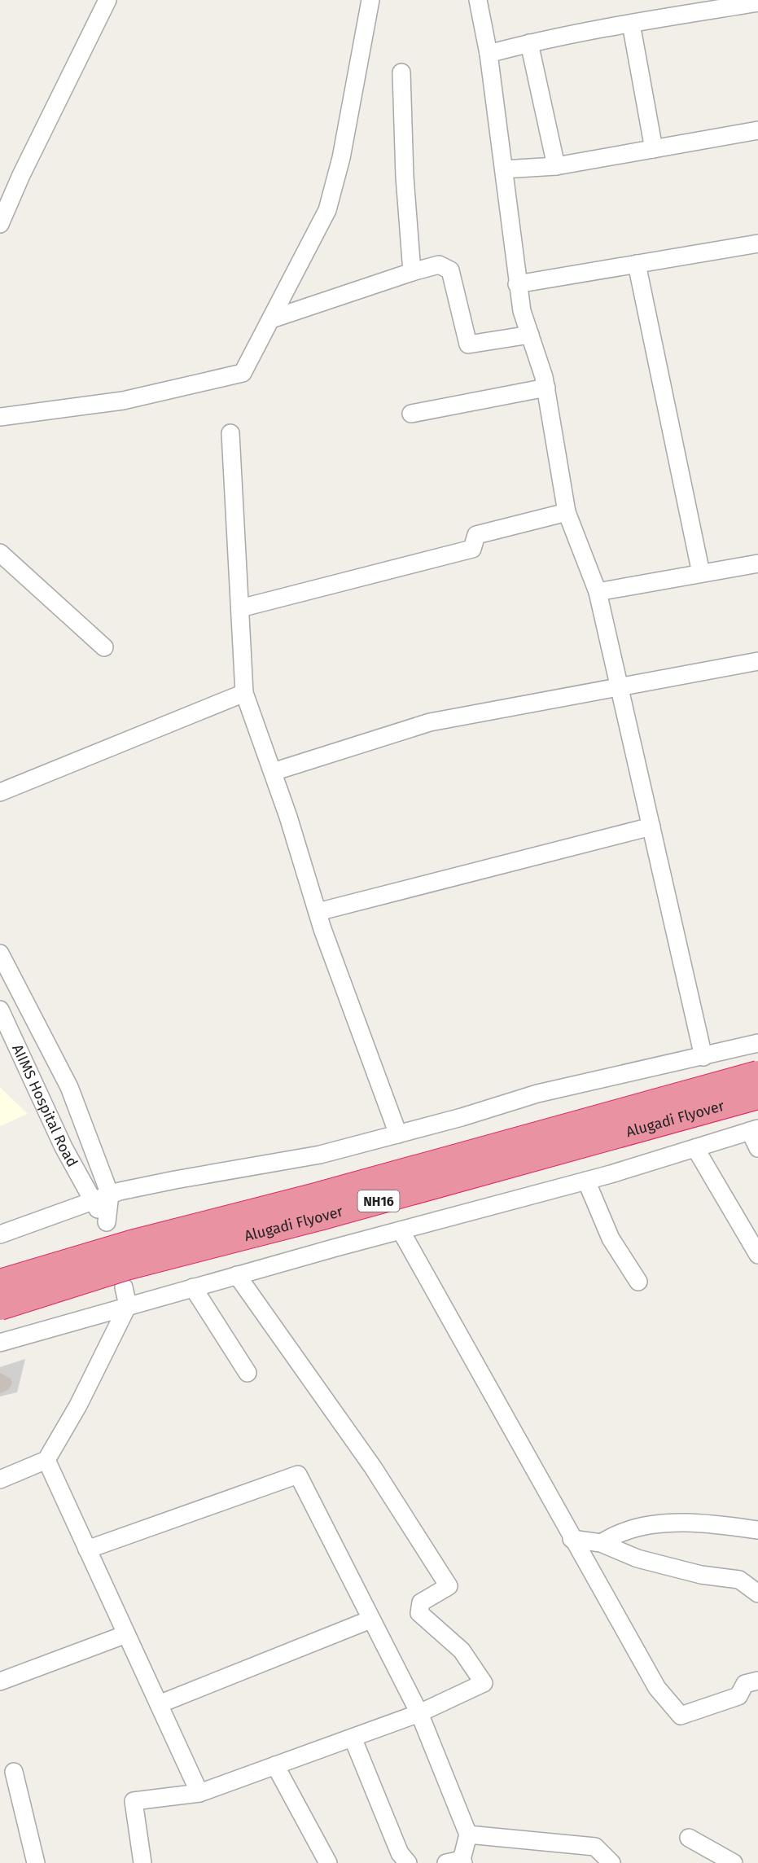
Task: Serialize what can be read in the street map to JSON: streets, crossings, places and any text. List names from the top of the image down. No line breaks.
{"streets":{"highway":["Alugadi Flyover","NH16"],"street":["AIIMS Hospital Road"]}}
